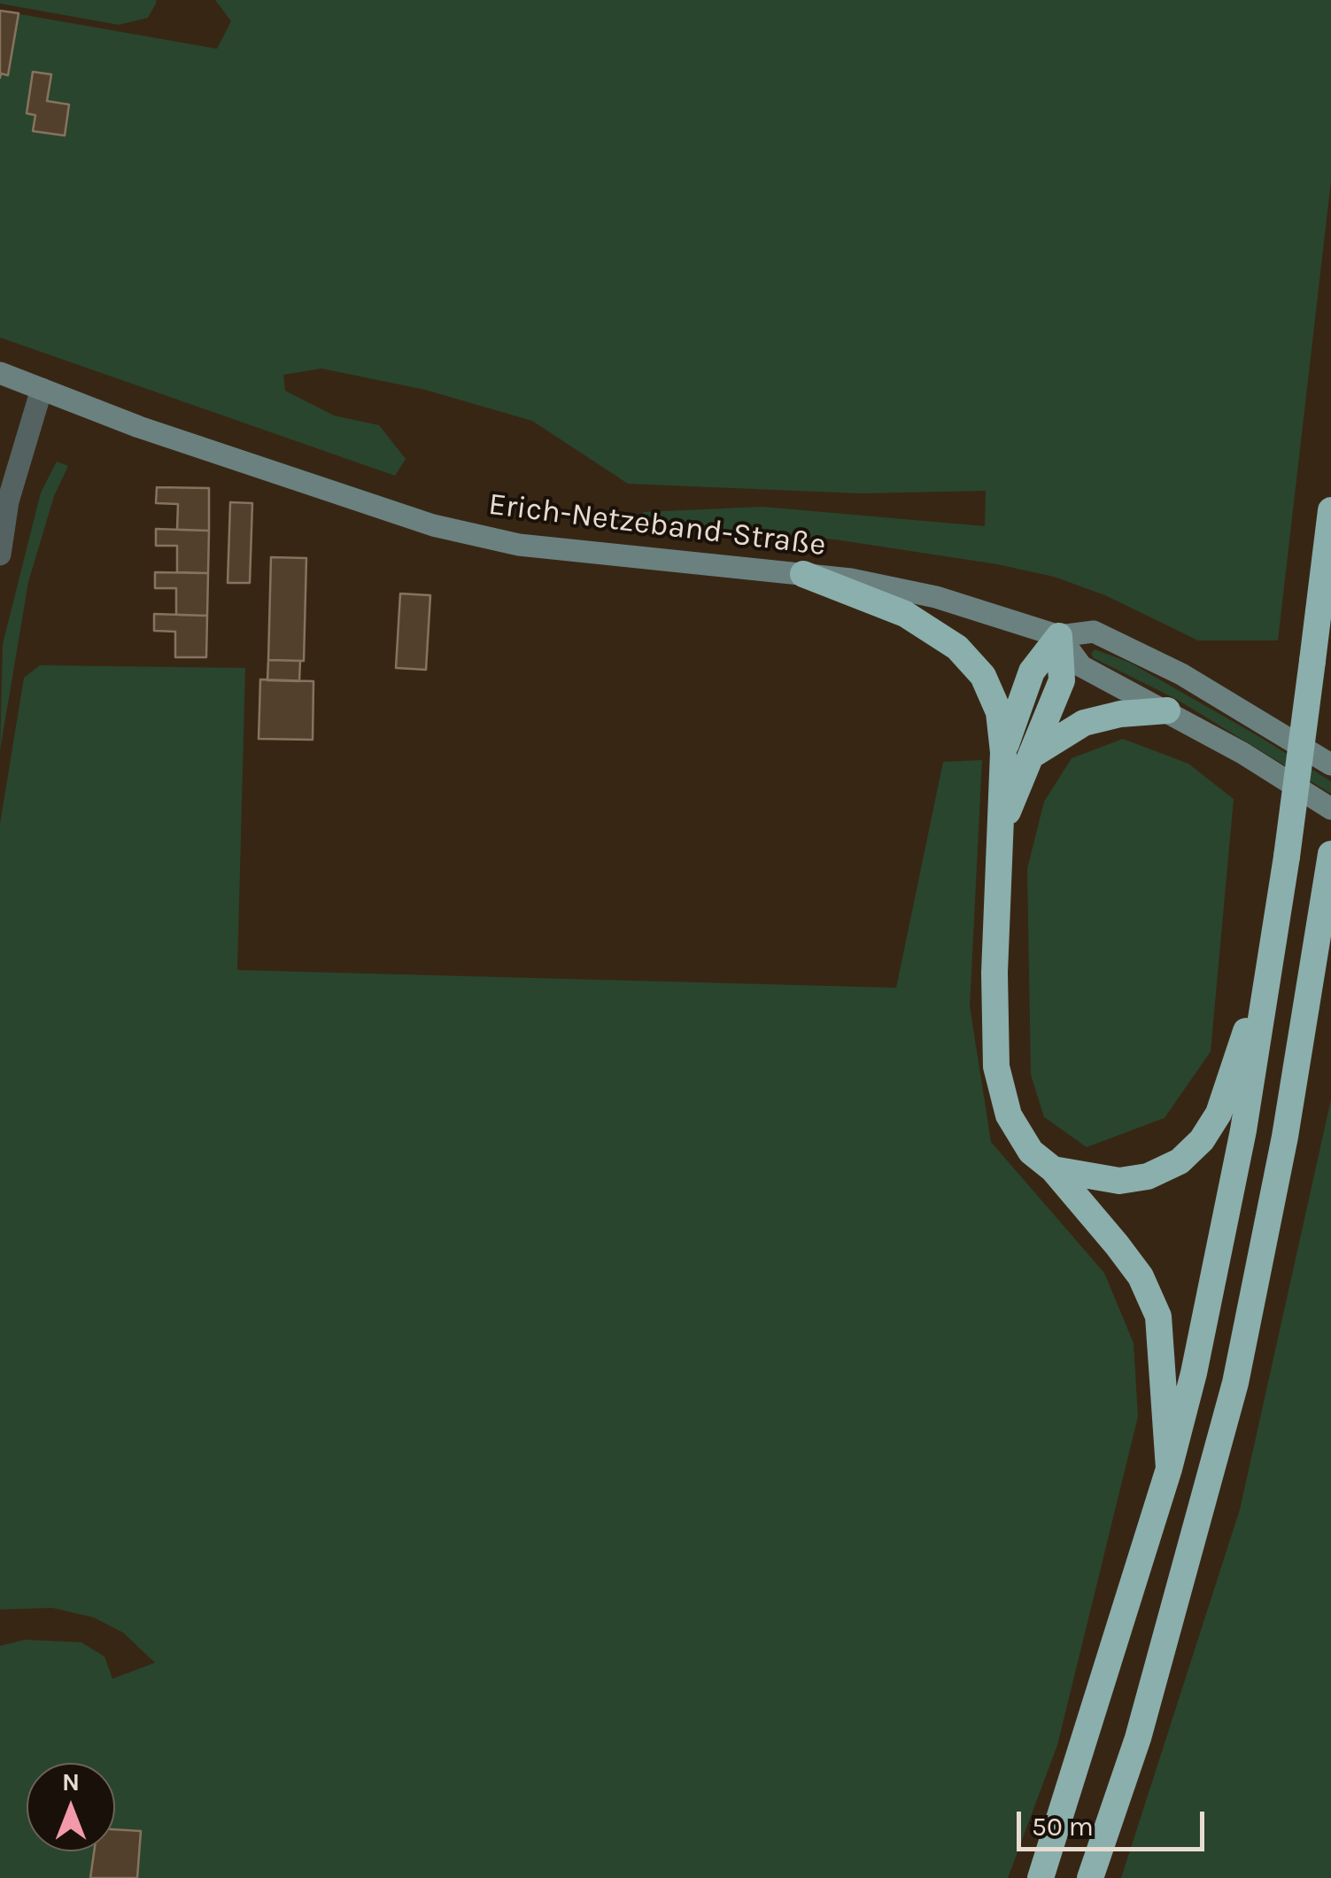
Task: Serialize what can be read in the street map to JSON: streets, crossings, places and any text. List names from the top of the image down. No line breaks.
{"streets":{"street":["Erich-Netzeband-Straße"]},"scale_bar":"50 m","north":"top"}
